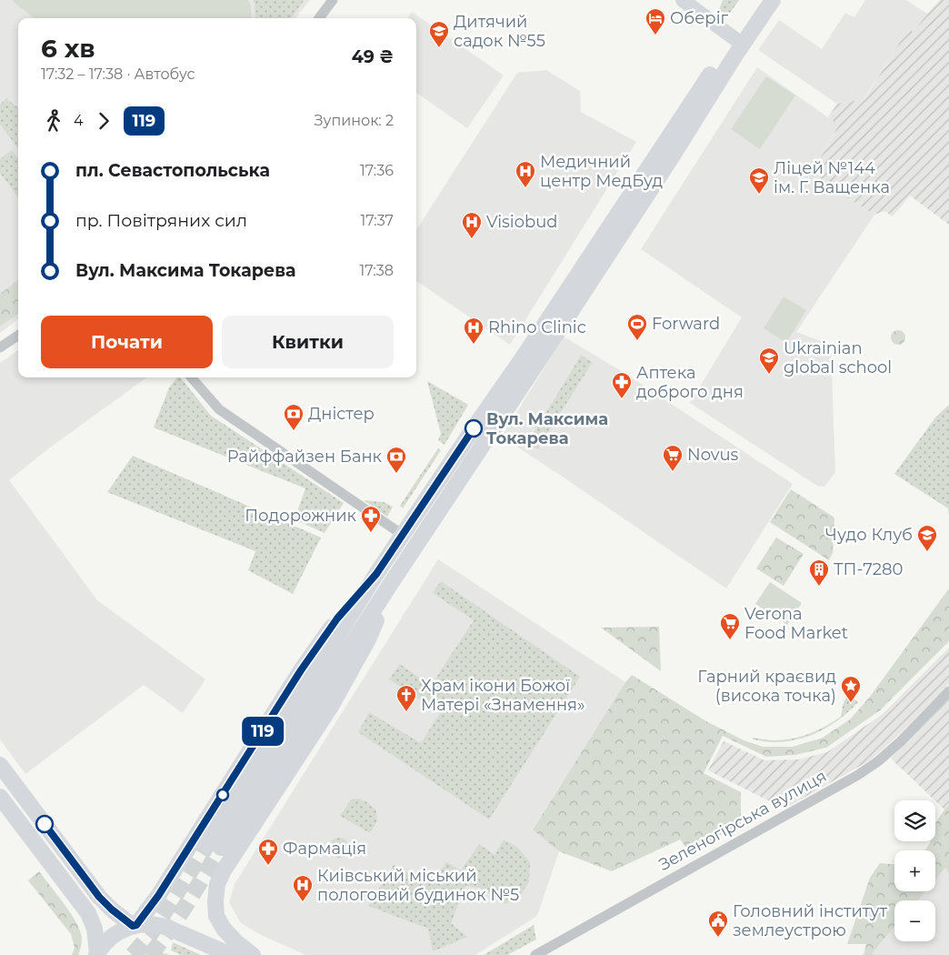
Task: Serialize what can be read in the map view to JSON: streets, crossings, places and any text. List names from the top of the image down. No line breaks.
{"streets":{"street":["Зеленогірська вулиця"]},"places":{"hotel":["Оберіг"],"school or university":["Дитячий садок №55","Ліцей №144 ім. Г. Ващенка","Ukrainian global school","Чудо Клуб"],"hospital":["Медичний центр МедБуд","Visiobud","Rhino Clinic","Киівський міський пологовий будинок №5"],"sports":["Forward"],"pharmacy":["Аптека доброго дня","Подорожник","Фармація"],"other":["Вул. Максима Токарева"],"bank":["Дністер","Райффайзен Банк"],"supermarket":["Novus","Verona Food Market"],"building":["ТП-7280"],"place":["Гарний краєвид (висока точка)"],"church":["Храм ікони Божої Матері «Знамення»"],"public building":["Головний інститут землеустрою"]},"lines":["bus line 119"],"page":{"on_map":"119","heading":["6 хв","17:32 – 17:38 · Автобус","49 ₴"],"legs":["4","119","Зупинок: 2"],"list":[{"name":"пл. Севастопольська","value":"17:36"},{"name":"пр. Повітряних сил","value":"17:37"},{"name":"Вул. Максима Токарева","value":"17:38"}],"buttons":["Почати","Квитки"],"map_buttons":["+","−"]}}
